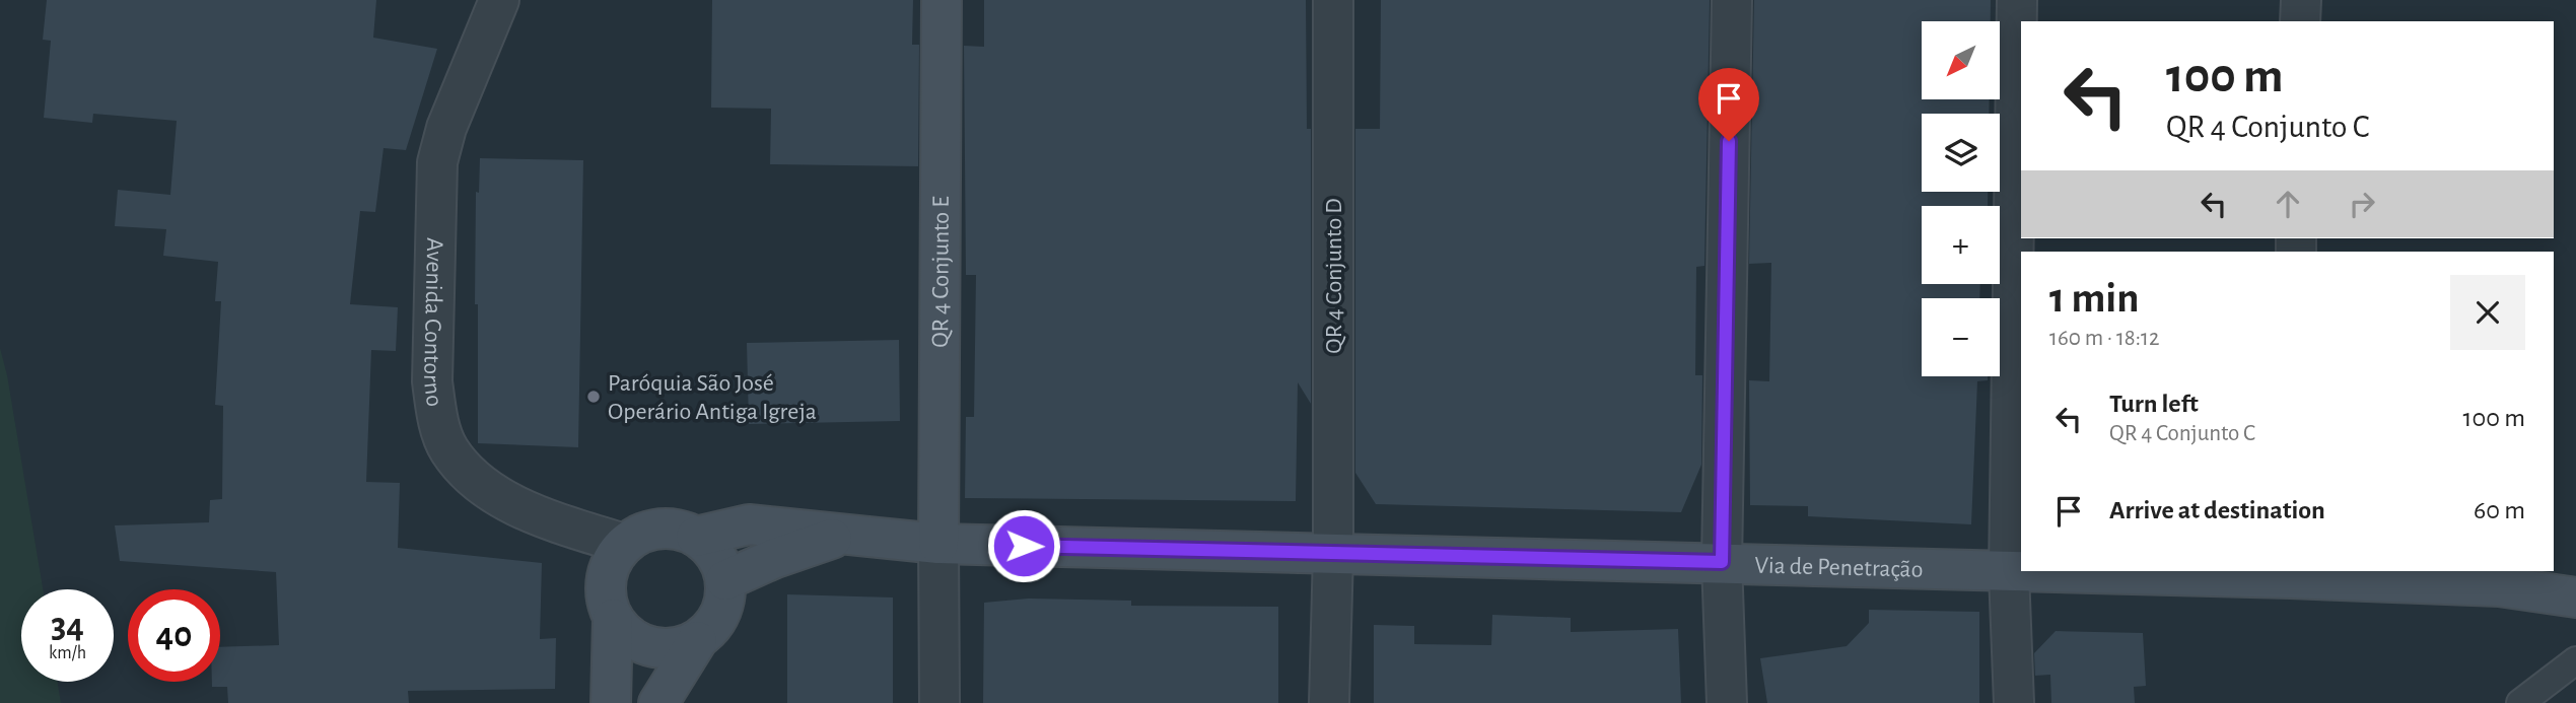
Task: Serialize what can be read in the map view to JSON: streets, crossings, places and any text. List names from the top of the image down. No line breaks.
{"streets":{"street":["QR 4 Conjunto E","QR 4 Conjunto D","Avenida Contorno","Via de Penetração"]},"crossings":[["QR 4 Conjunto E","Via de Penetração"],["QR 4 Conjunto D","Via de Penetração"],["Avenida Contorno","Via de Penetração"]],"places":["Paróquia São José Operário Antiga Igreja"],"north":"bottom left","page":{"map_buttons":["+","−"],"turn":["100 m","QR 4 Conjunto C"],"heading":["1 min","160 m · 18:12"],"list":[{"name":"Turn left","note":"QR 4 Conjunto C","value":"100 m"},{"name":"Arrive at destination","value":"60 m"}],"speed":"34 km/h","limit":"40"}}
